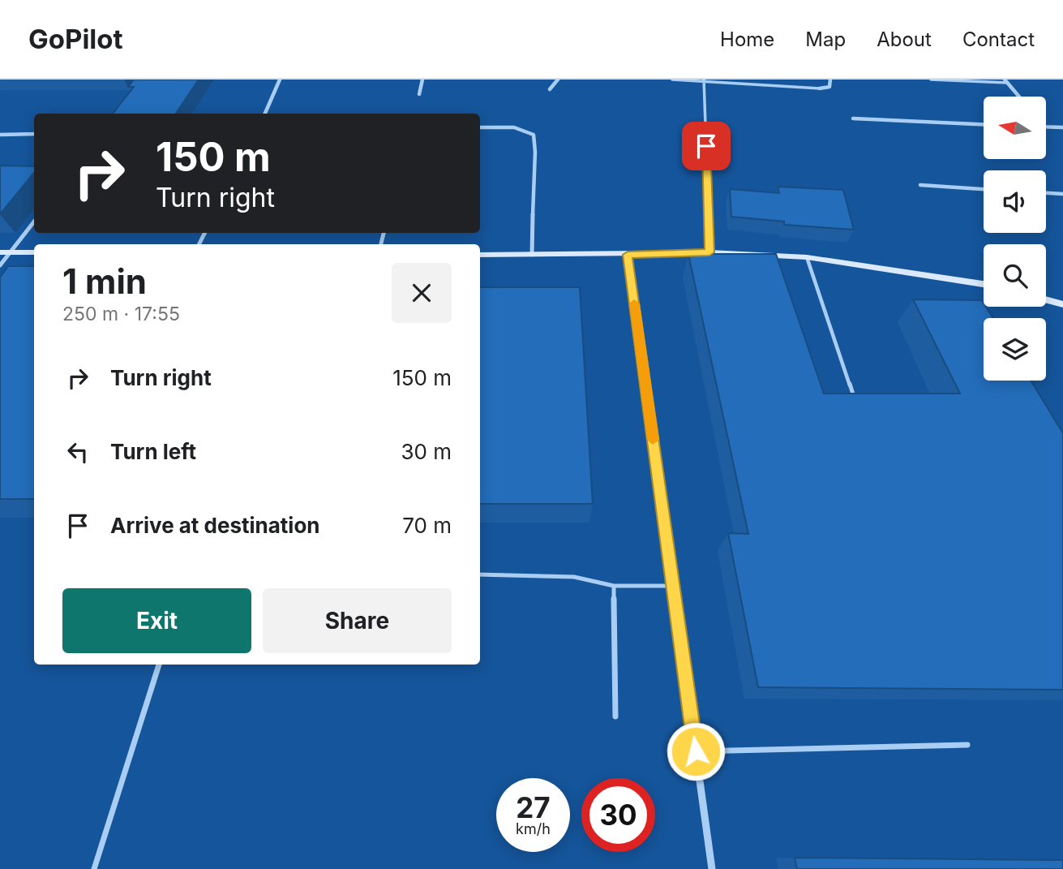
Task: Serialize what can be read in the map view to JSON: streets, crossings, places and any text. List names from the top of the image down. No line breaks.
{"north":"left","page":{"header":"GoPilot","nav":["Home","Map","About","Contact"],"turn":["150 m","Turn right"],"heading":["1 min","250 m · 17:55"],"list":[{"name":"Turn right","value":"150 m"},{"name":"Turn left","value":"30 m"},{"name":"Arrive at destination","value":"70 m"}],"buttons":["Exit","Share"],"speed":"27 km/h","limit":"30"}}
